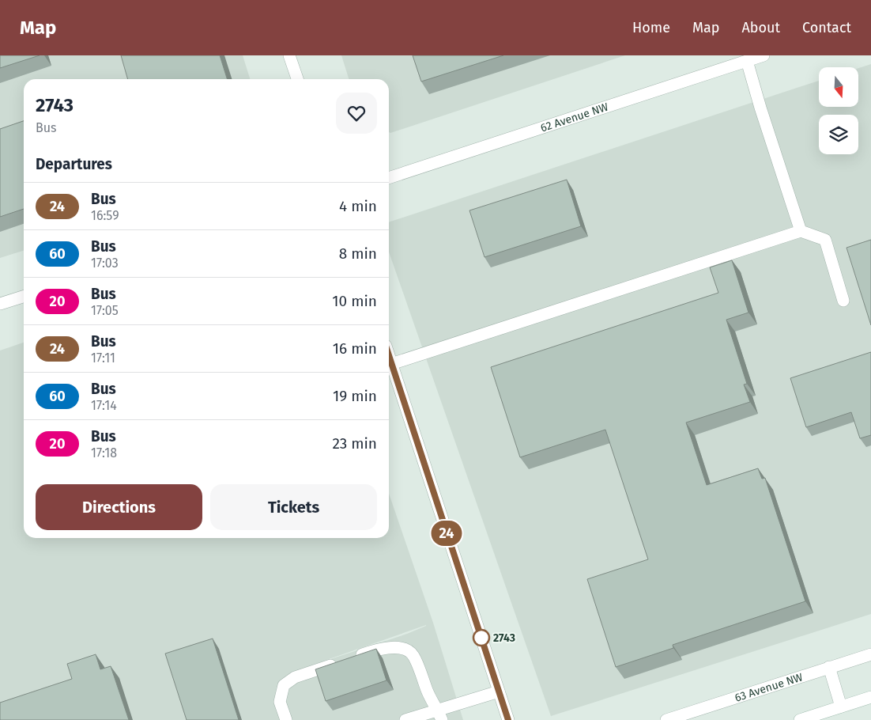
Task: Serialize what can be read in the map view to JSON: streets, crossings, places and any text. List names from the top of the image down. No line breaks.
{"streets":{"street":["62 Avenue NW","63 Avenue NW"]},"places":["2743"],"lines":["bus line 24"],"north":"bottom","page":{"header":"Map","nav":["Home","Map","About","Contact"],"on_map":"24","heading":[["2743","Bus"],"Departures"],"list":[{"mark":"24","name":"Bus","note":"16:59","value":"4 min"},{"mark":"60","name":"Bus","note":"17:03","value":"8 min"},{"mark":"20","name":"Bus","note":"17:05","value":"10 min"},{"mark":"24","name":"Bus","note":"17:11","value":"16 min"},{"mark":"60","name":"Bus","note":"17:14","value":"19 min"},{"mark":"20","name":"Bus","note":"17:18","value":"23 min"}],"buttons":["Directions","Tickets"]}}
